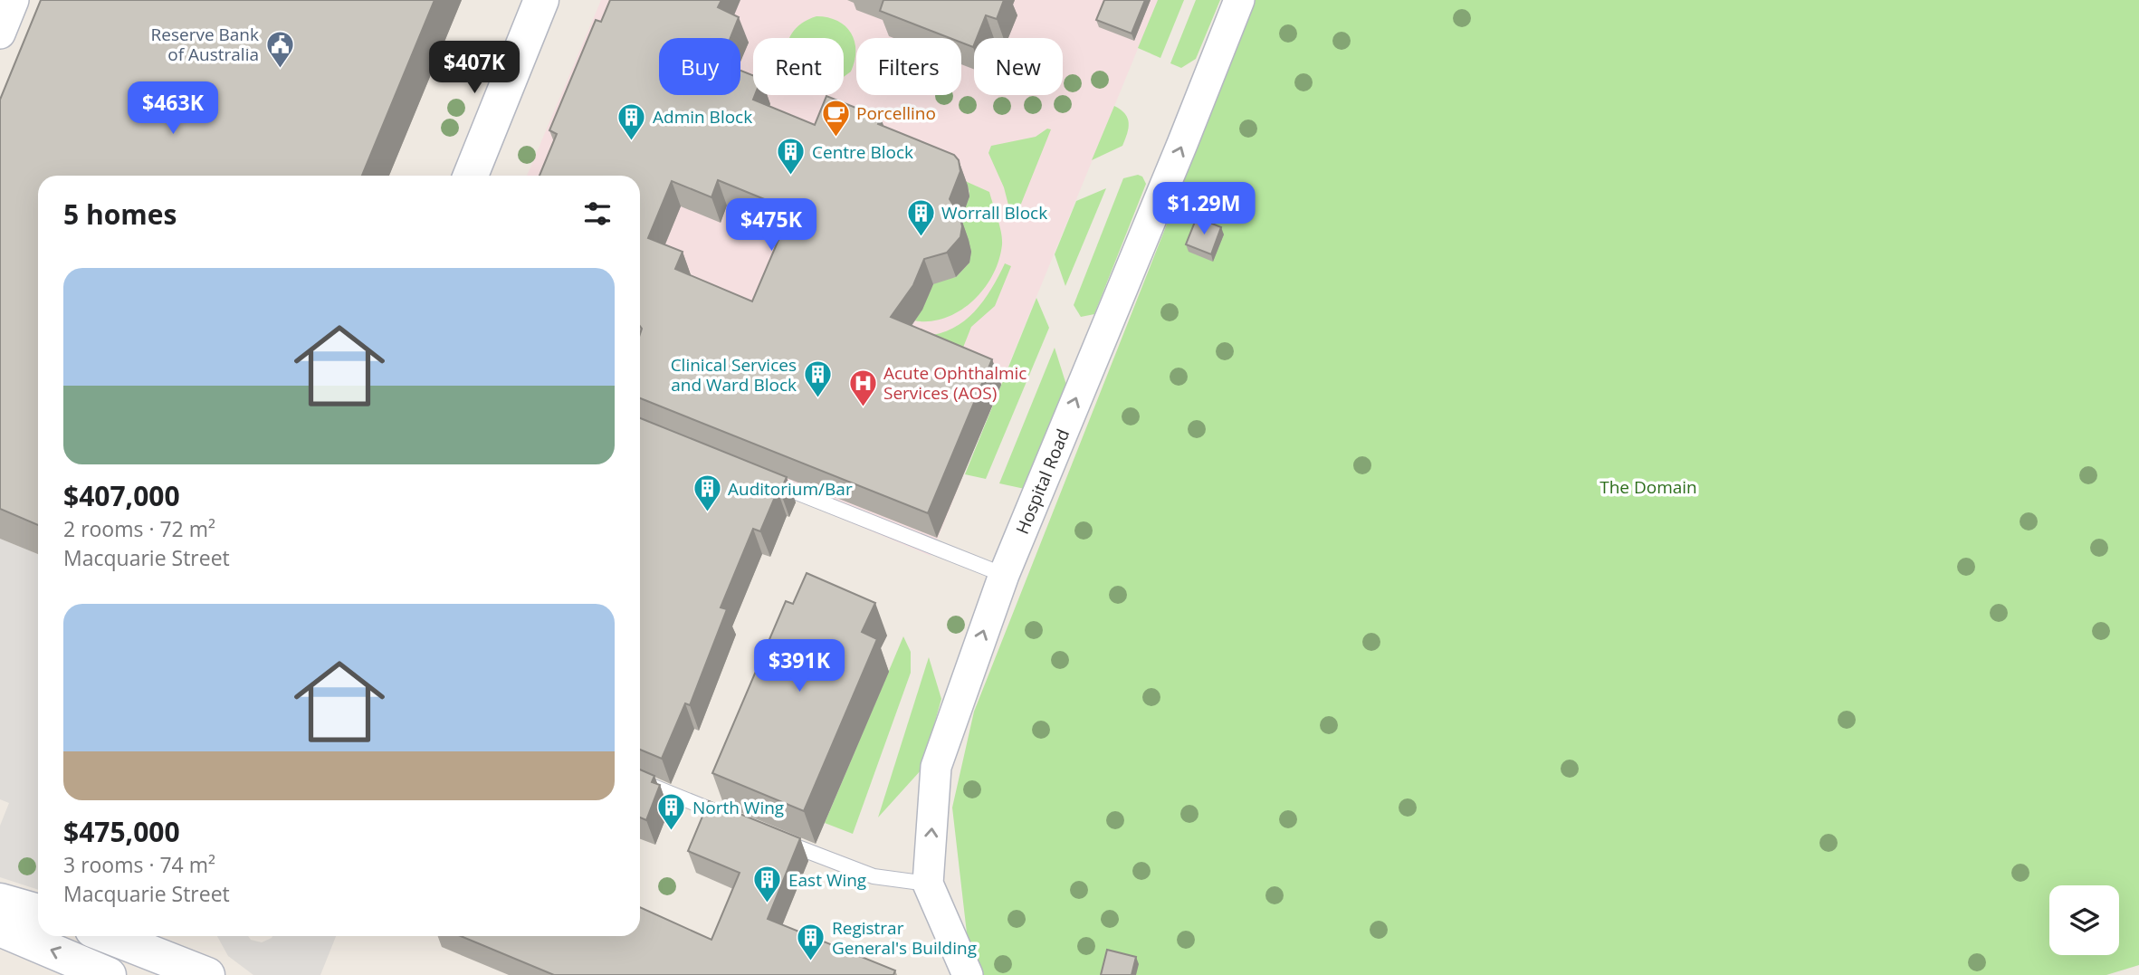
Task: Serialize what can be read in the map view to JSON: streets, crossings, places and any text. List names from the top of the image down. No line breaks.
{"streets":{"street":["Hospital Road"]},"one_way":["Hospital Road"],"parks":["The Domain"],"places":{"public building":["Reserve Bank of Australia"],"cafe":["Porcellino"],"building":["Admin Block","Centre Block","Worrall Block","Clinical Services and Ward Block","Auditorium/Bar","North Wing","East Wing","Registrar General's Building"],"hospital":["Acute Ophthalmic Services (AOS)"]},"page":{"chip":["Buy","Rent","Filters","New"],"price":["$407K","$463K","$1.29M","$475K","$391K"],"heading":"5 homes","list":[{"name":"$407,000","note":"2 rooms · 72 m² · Macquarie Street"},{"name":"$475,000","note":"3 rooms · 74 m² · Macquarie Street"}]}}
